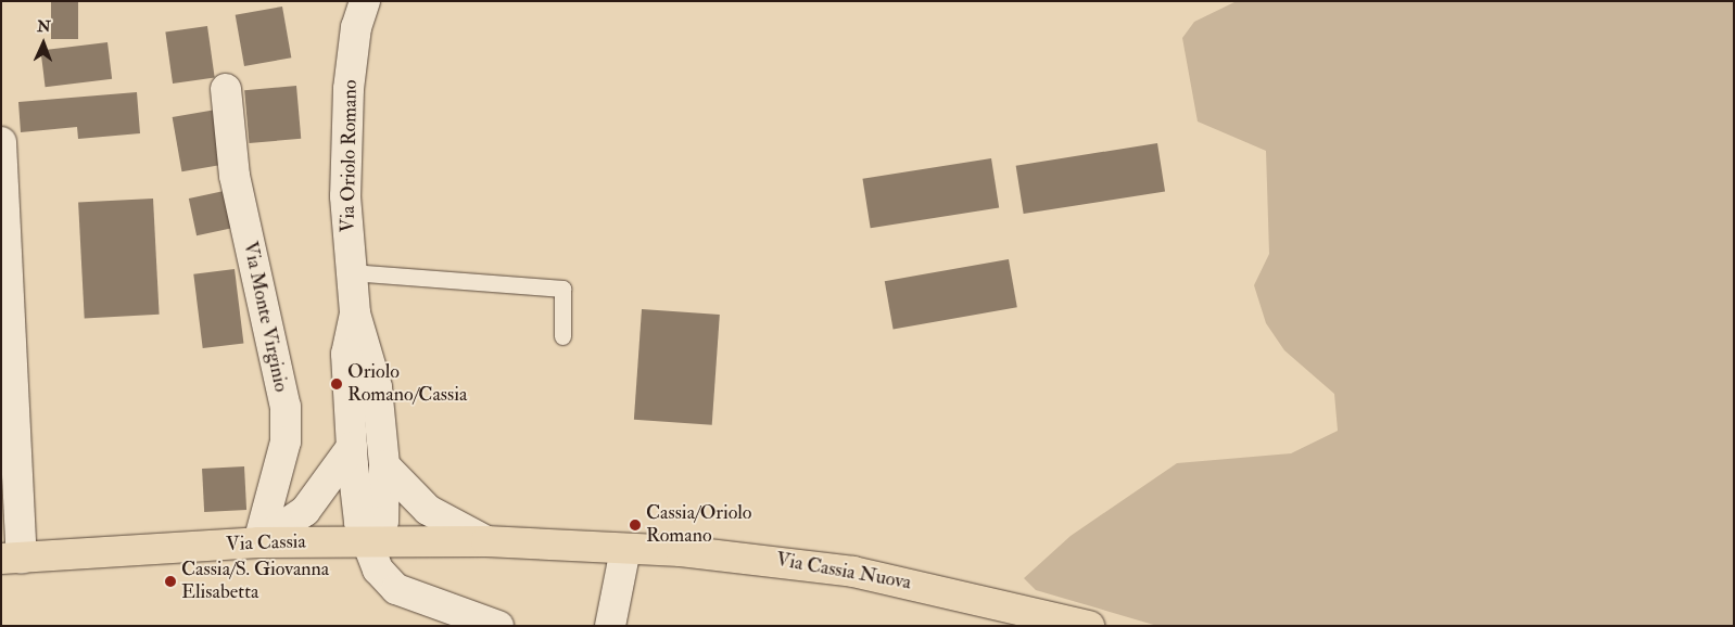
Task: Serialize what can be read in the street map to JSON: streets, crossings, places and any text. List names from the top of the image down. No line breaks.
{"streets":{"main road":["Via Cassia","Via Cassia Nuova"],"street":["Via Oriolo Romano","Via Monte Virginio"]},"crossings":[["Via Oriolo Romano","Via Cassia"],["Via Oriolo Romano","Via Cassia Nuova"],["Via Monte Virginio","Via Cassia"],["Via Cassia","Via Cassia Nuova"]],"places":["Oriolo Romano/Cassia","Cassia/Oriolo Romano","Cassia/S. Giovanna Elisabetta"],"north":"top"}
